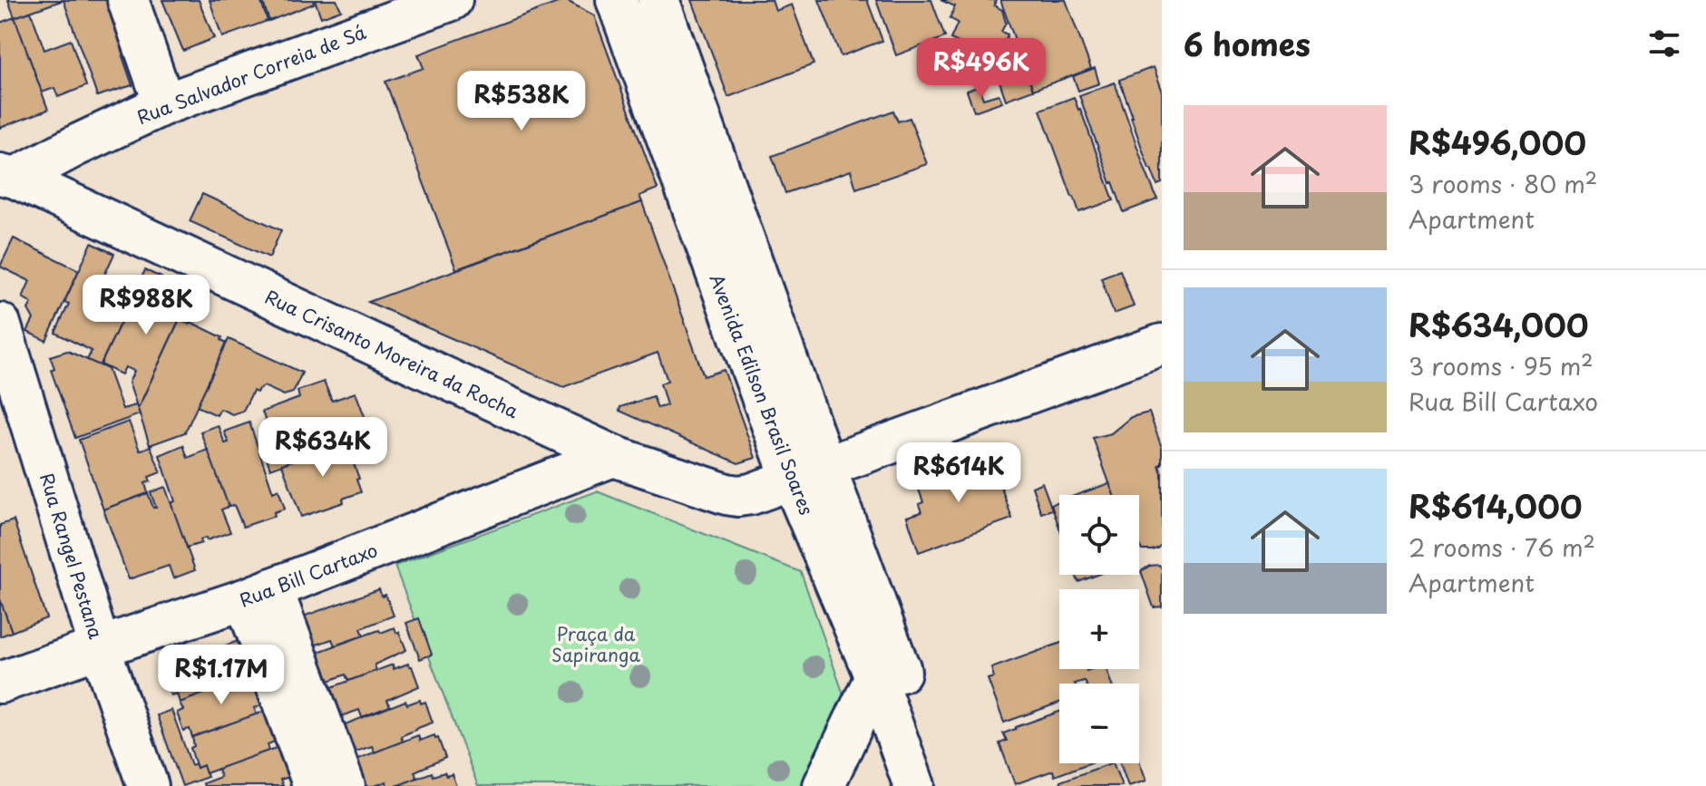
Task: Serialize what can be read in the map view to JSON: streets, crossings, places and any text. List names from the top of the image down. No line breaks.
{"streets":{"street":["Rua Salvador Correia de Sá","Rua Crisanto Moreira da Rocha","Avenida Edilson Brasil Soares","Rua Rangel Pestana","Rua Bill Cartaxo"]},"crossings":[["Rua Salvador Correia de Sá","Rua Crisanto Moreira da Rocha"],["Rua Crisanto Moreira da Rocha","Avenida Edilson Brasil Soares"],["Rua Crisanto Moreira da Rocha","Rua Bill Cartaxo"],["Rua Rangel Pestana","Rua Bill Cartaxo"]],"parks":["Praça da Sapiranga"],"page":{"heading":"6 homes","price":["R$496K","R$538K","R$988K","R$634K","R$614K","R$1.17M"],"list":[{"name":"R$496,000","note":"3 rooms · 80 m² · Apartment"},{"name":"R$634,000","note":"3 rooms · 95 m² · Rua Bill Cartaxo"},{"name":"R$614,000","note":"2 rooms · 76 m² · Apartment"}],"map_buttons":["+","−"]}}
